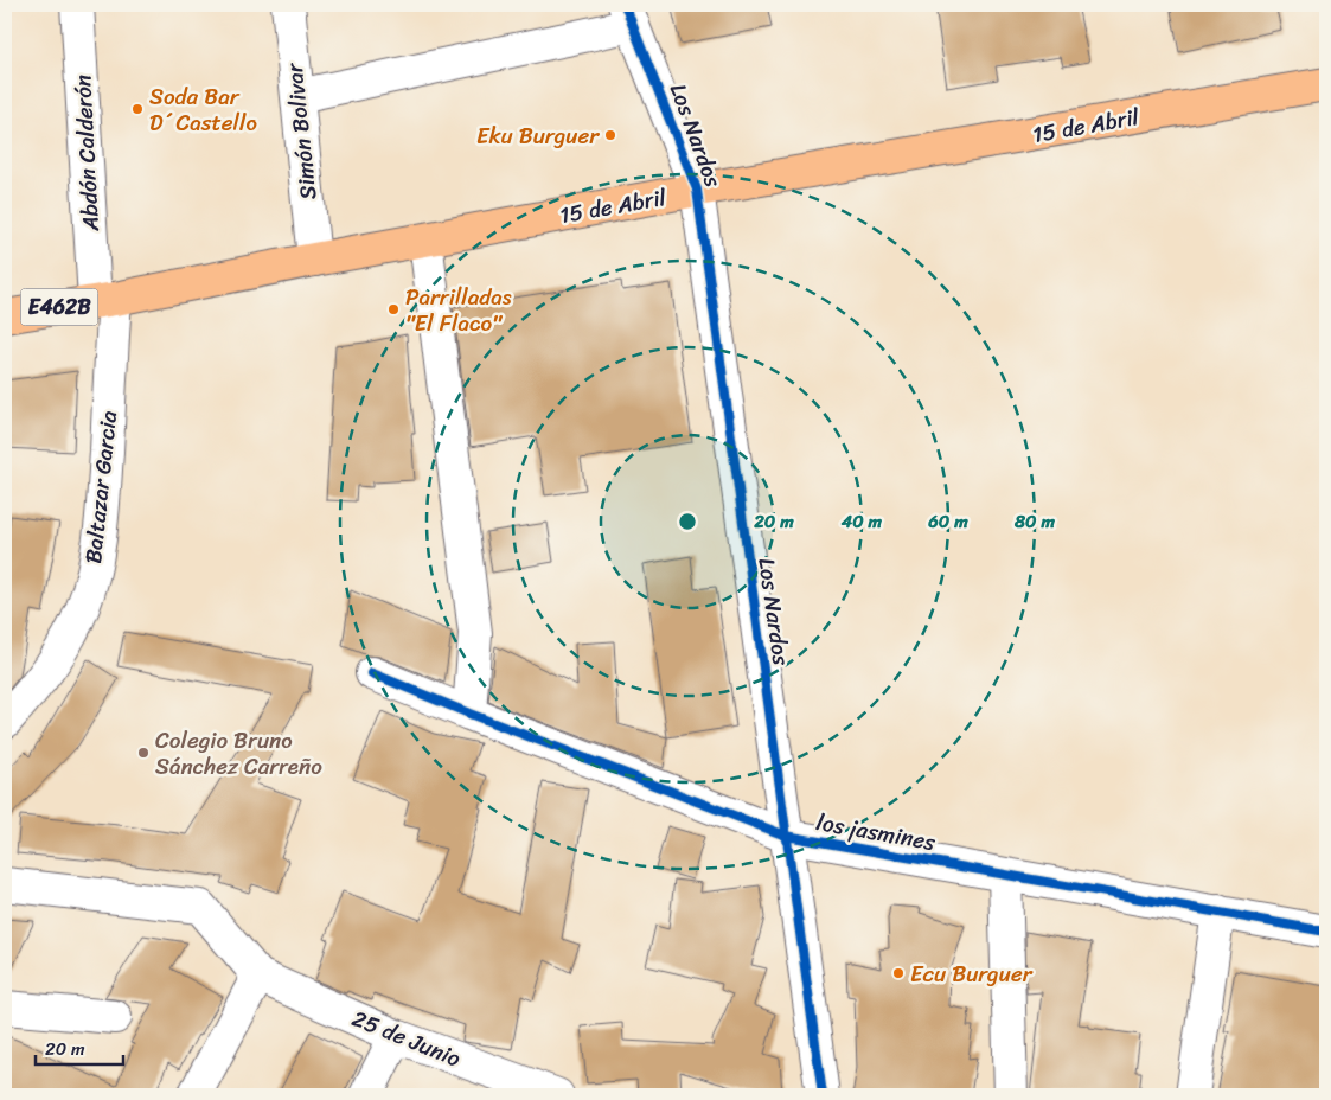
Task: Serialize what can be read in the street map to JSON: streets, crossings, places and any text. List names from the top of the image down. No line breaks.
{"streets":{"main road":["15 de Abril","E462B"],"street":["Simón Bolivar","Los Nardos","Abdón Calderón","Baltazar Garcia","los jasmines","25 de Junio"]},"crossings":[["15 de Abril","Simón Bolivar"],["15 de Abril","Los Nardos"],["15 de Abril","Abdón Calderón"],["15 de Abril","Baltazar Garcia"],["Los Nardos","los jasmines"],["Abdón Calderón","Baltazar Garcia"]],"places":["Soda Bar D´Castello","Eku Burguer","Parrilladas \"El Flaco\"","Colegio Bruno Sánchez Carreño","Ecu Burguer"],"scale_bar":"20 m","rings":["20 m","40 m","60 m","80 m"]}
